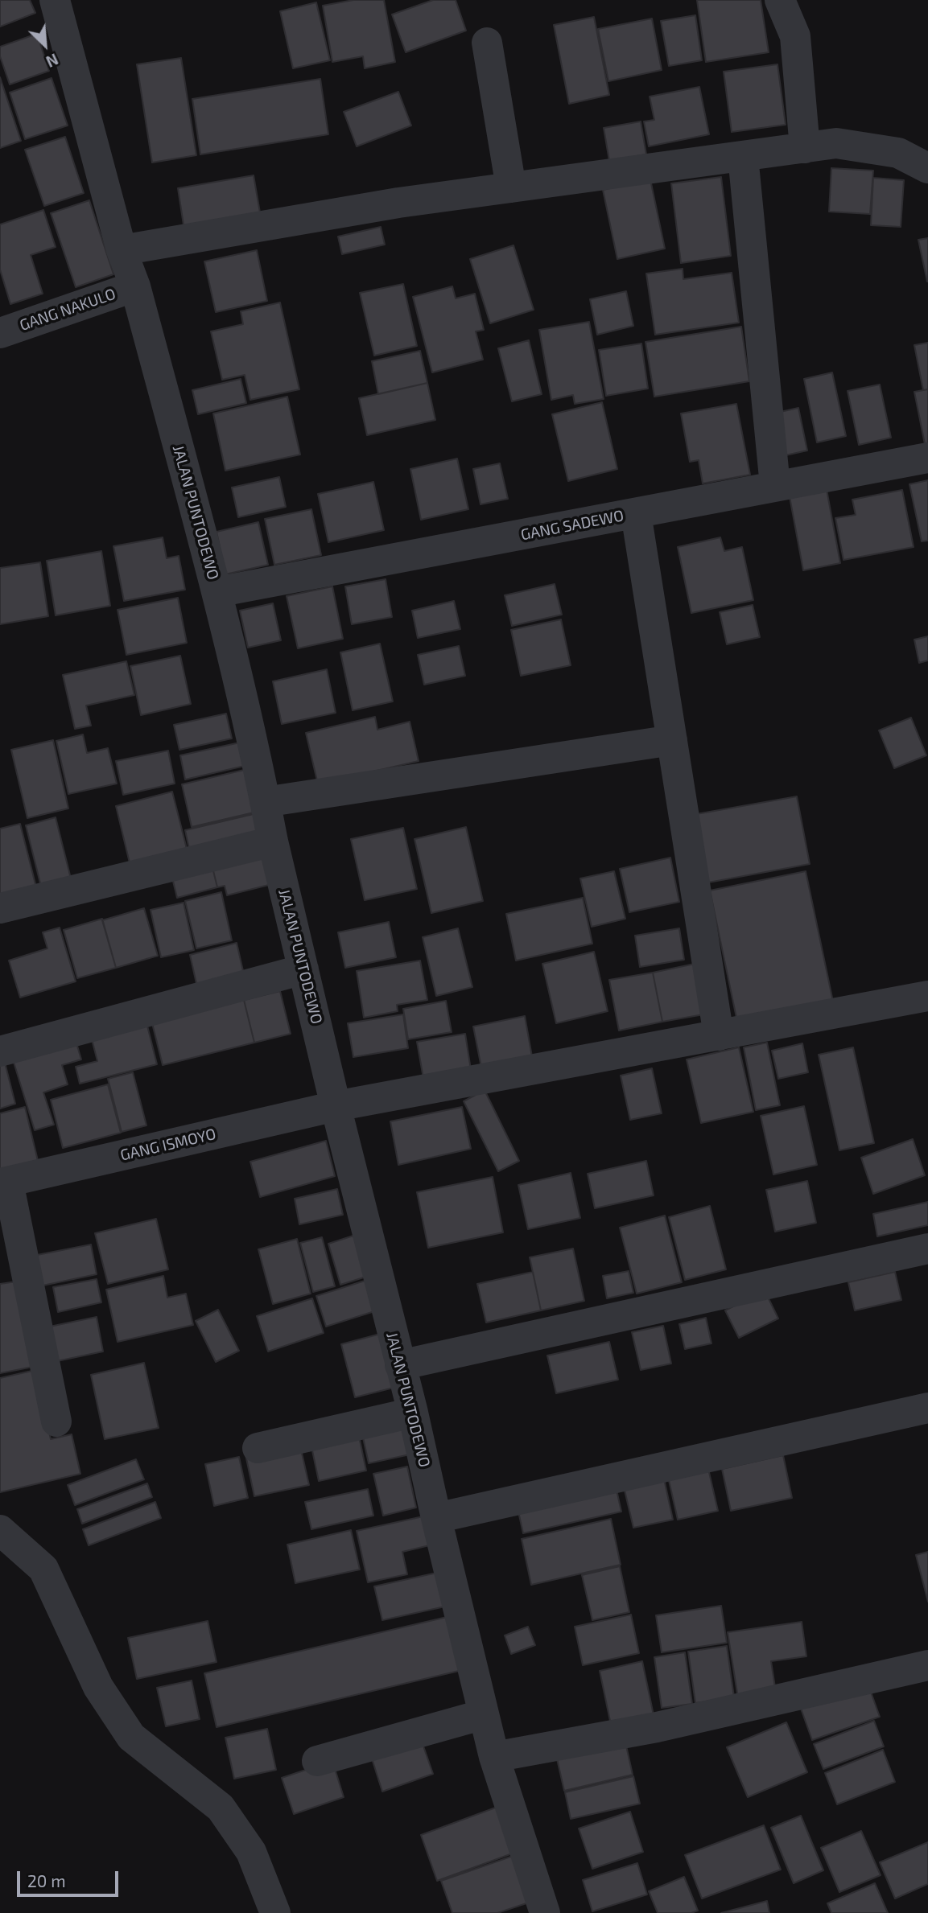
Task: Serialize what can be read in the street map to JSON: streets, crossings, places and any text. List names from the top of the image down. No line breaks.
{"streets":{"street":["GANG NAKULO","JALAN PUNTODEWO","GANG SADEWO","GANG ISMOYO"]},"crossings":[["GANG NAKULO","JALAN PUNTODEWO"],["JALAN PUNTODEWO","GANG SADEWO"],["JALAN PUNTODEWO","GANG ISMOYO"]],"scale_bar":"20 m","north":"bottom right"}
